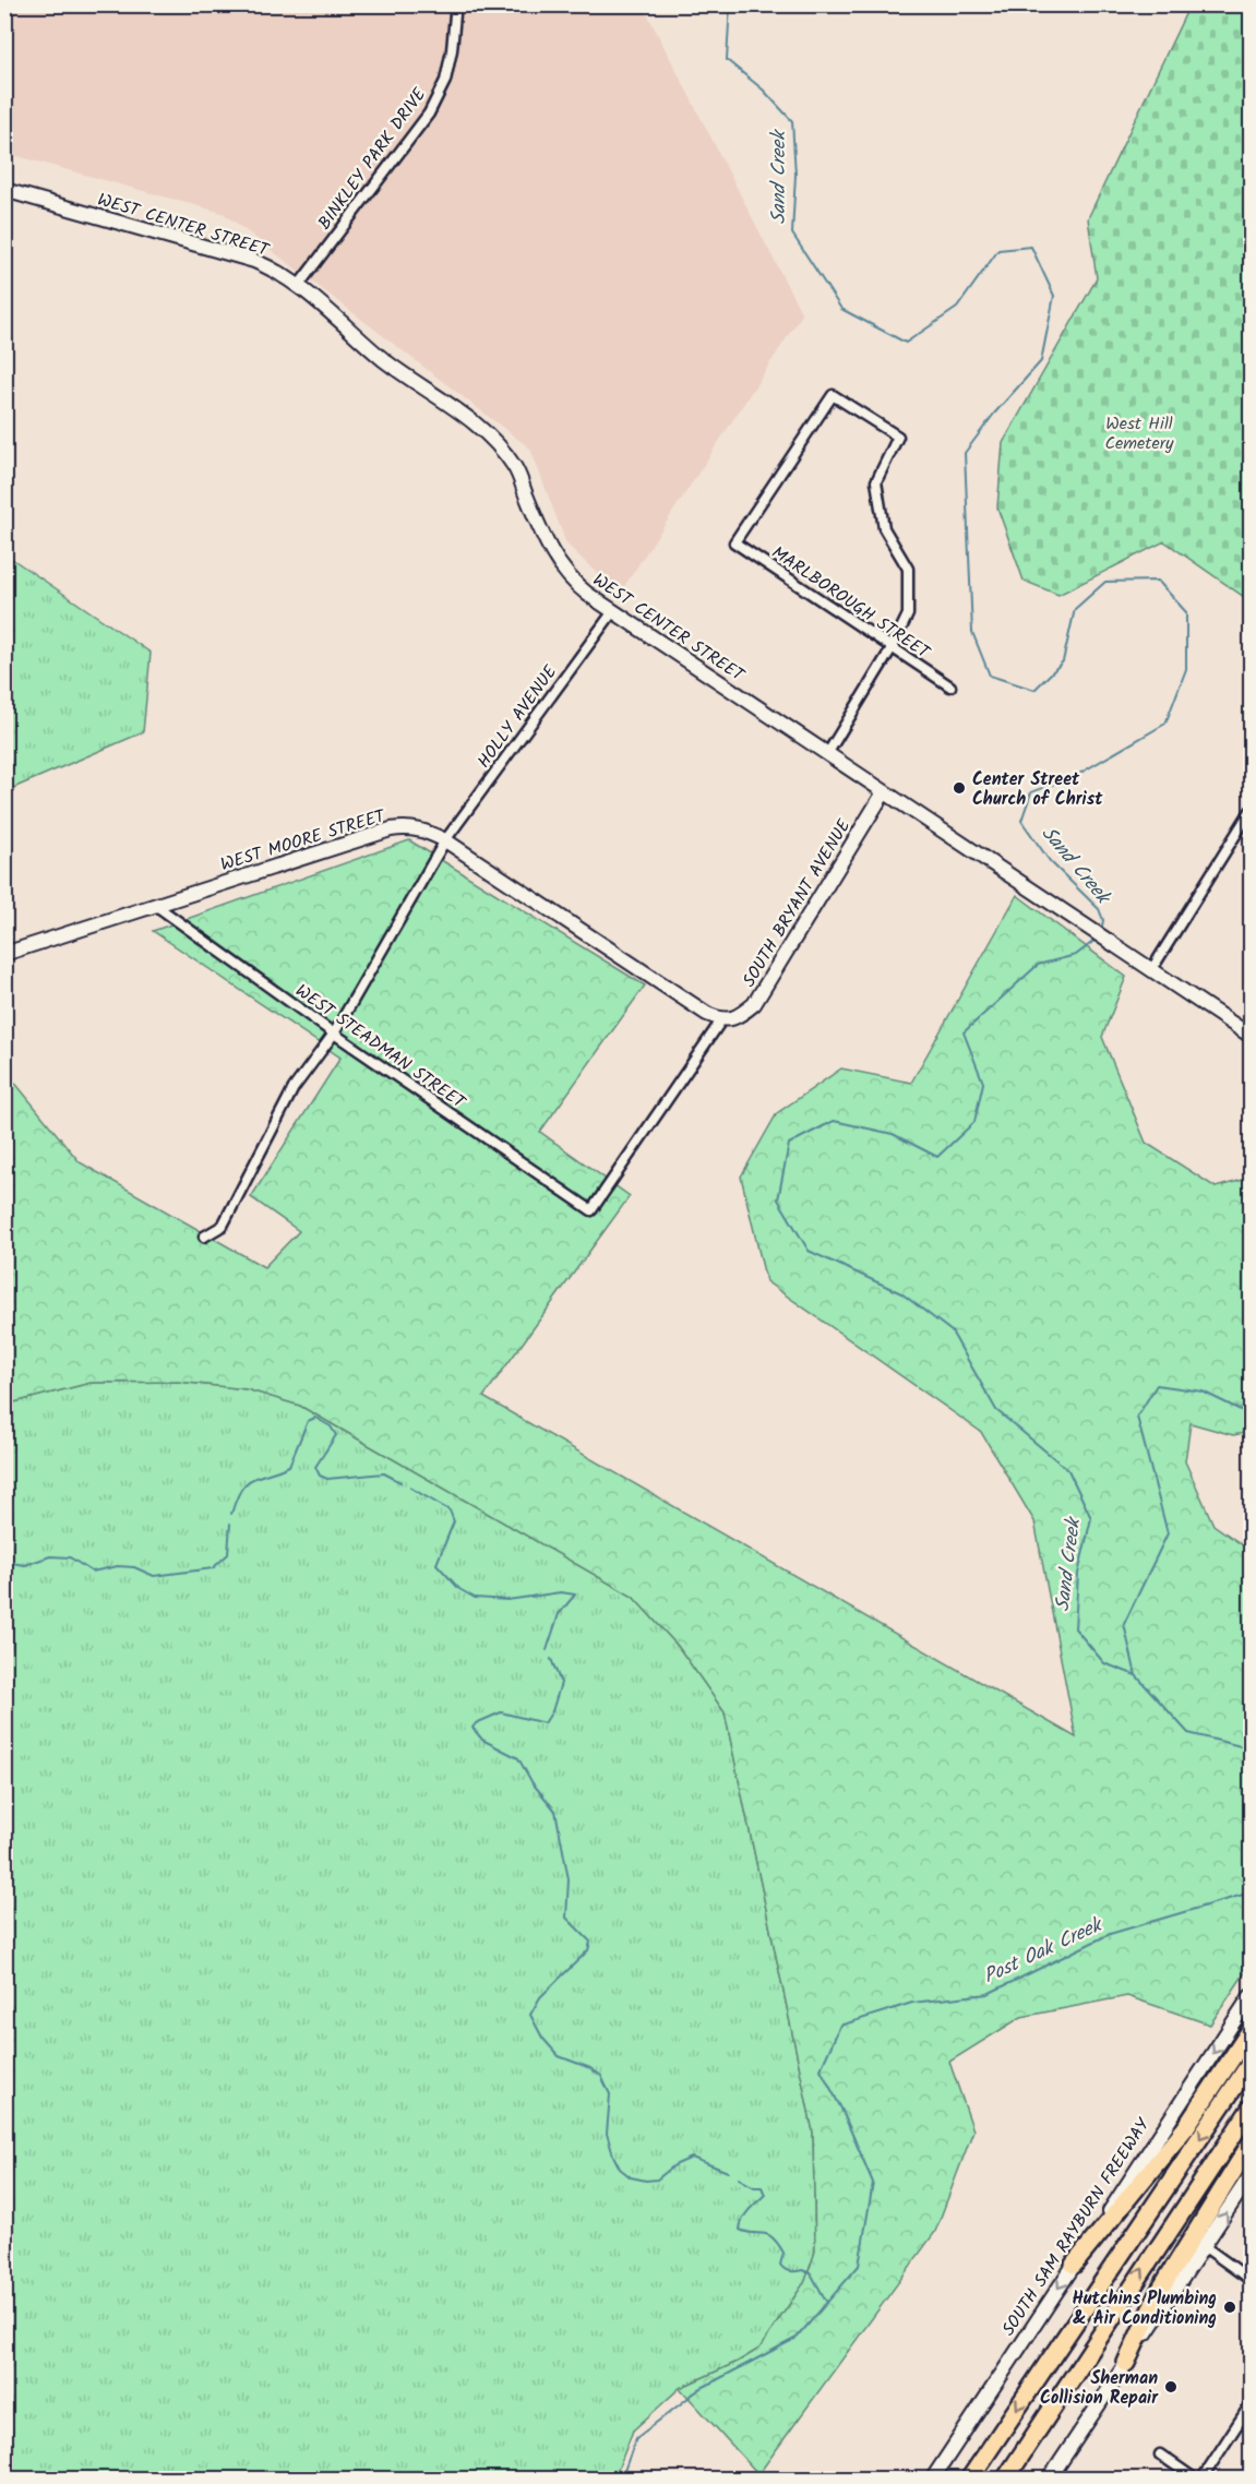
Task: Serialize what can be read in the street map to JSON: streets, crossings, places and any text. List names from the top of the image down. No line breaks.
{"streets":{"street":["BINKLEY PARK DRIVE","WEST CENTER STREET","MARLBOROUGH STREET","HOLLY AVENUE","WEST MOORE STREET","SOUTH BRYANT AVENUE","WEST STEADMAN STREET","SOUTH SAM RAYBURN FREEWAY"]},"crossings":[["BINKLEY PARK DRIVE","WEST CENTER STREET"],["WEST CENTER STREET","HOLLY AVENUE"],["WEST CENTER STREET","SOUTH BRYANT AVENUE"],["HOLLY AVENUE","WEST MOORE STREET"],["HOLLY AVENUE","WEST STEADMAN STREET"],["WEST MOORE STREET","SOUTH BRYANT AVENUE"],["WEST MOORE STREET","WEST STEADMAN STREET"],["SOUTH BRYANT AVENUE","WEST STEADMAN STREET"]],"water":["Sand Creek","Post Oak Creek"],"parks":["West Hill Cemetery"],"places":["Center Street Church of Christ","Hutchins Plumbing & Air Conditioning","Sherman Collision Repair"]}
